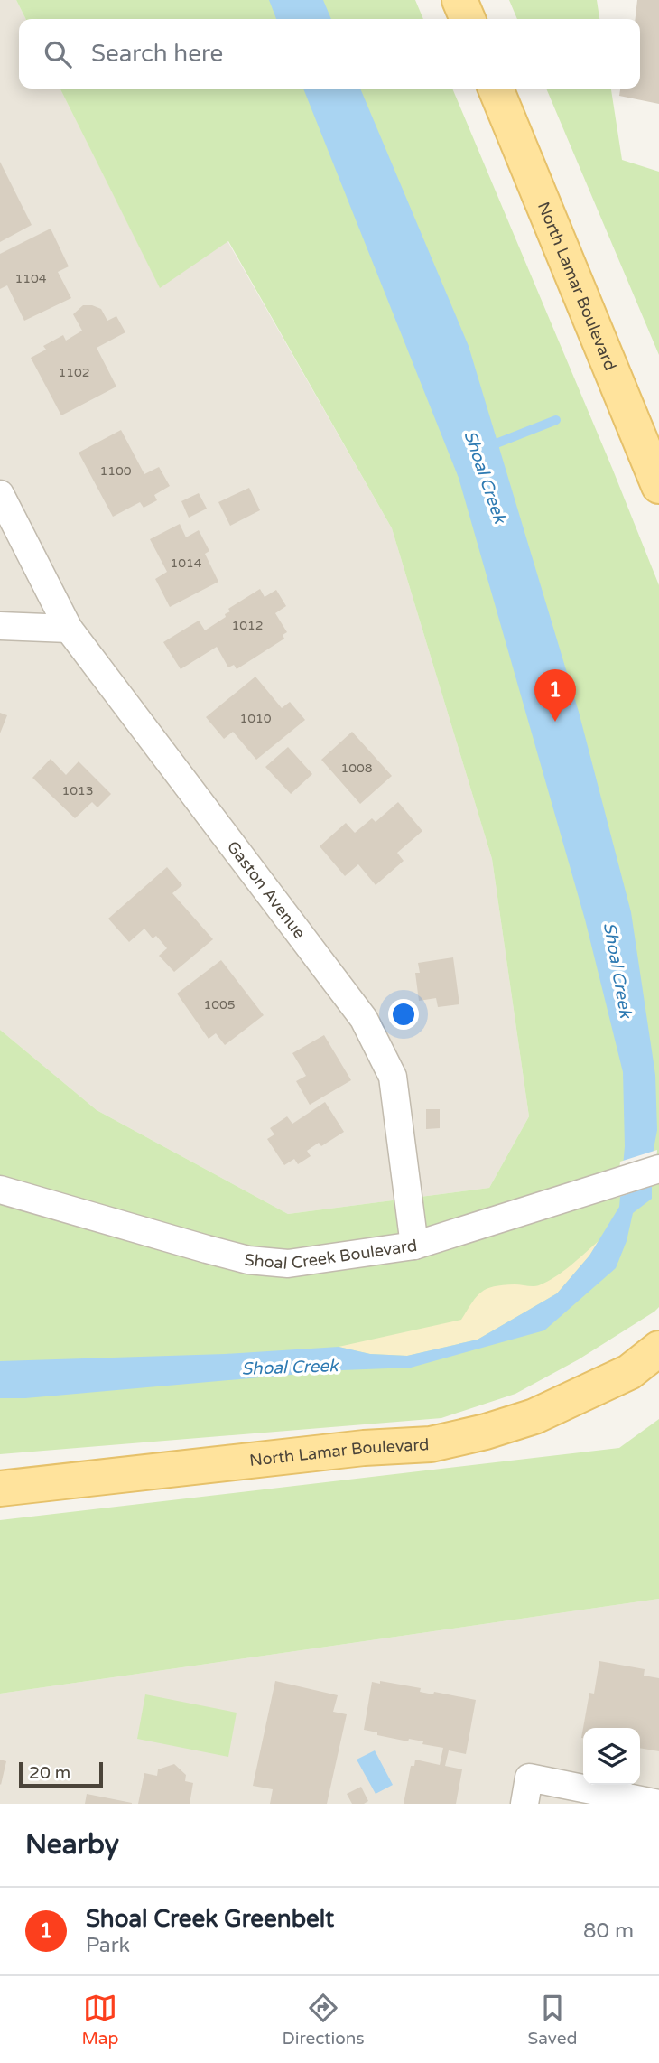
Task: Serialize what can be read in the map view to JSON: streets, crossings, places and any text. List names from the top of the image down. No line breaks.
{"streets":{"main road":["North Lamar Boulevard"],"street":["Gaston Avenue","Shoal Creek Boulevard"]},"crossings":[["Gaston Avenue","Shoal Creek Boulevard"]],"water":["Shoal Creek"],"house_numbers":["1104","1102","1100","1014","1012","1010","1008","1013","1005"],"scale_bar":"20 m","page":{"search":"Search here","pins":"1","scale":"20 m","heading":"Nearby","list":[{"mark":"1","name":"Shoal Creek Greenbelt","note":"Park","value":"80 m"}],"nav":["Map","Directions","Saved"]}}
